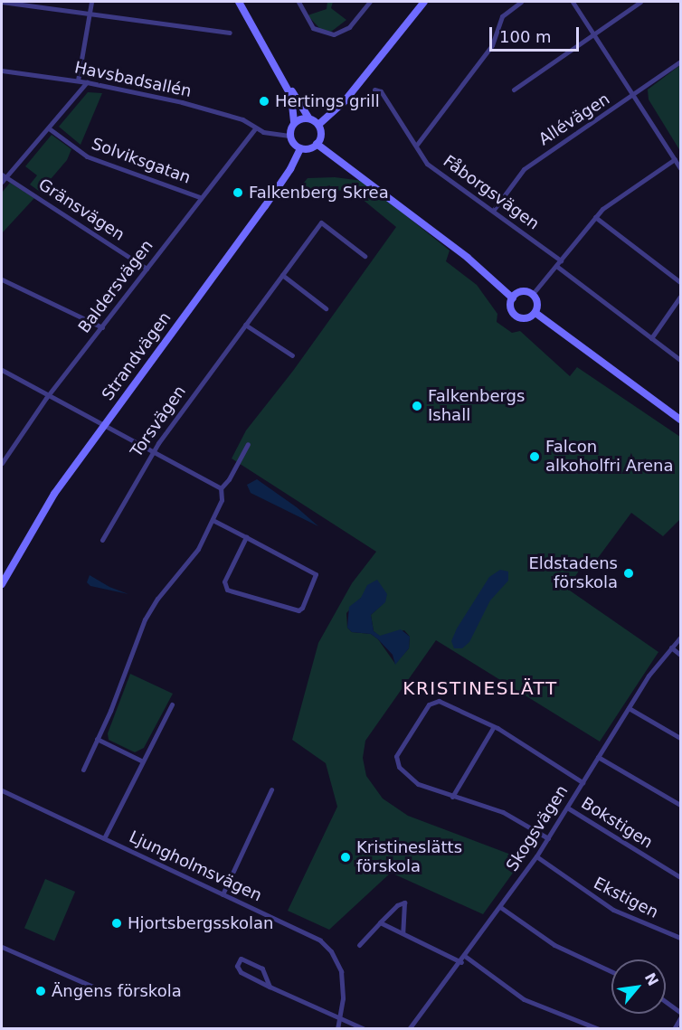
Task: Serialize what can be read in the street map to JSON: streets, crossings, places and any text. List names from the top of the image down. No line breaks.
{"streets":{"street":["Havsbadsallén","Allévägen","Solviksgatan","Fåborgsvägen","Gränsvägen","Baldersvägen","Strandvägen","Torsvägen","Bokstigen","Skogsvägen","Ljungholmsvägen","Ekstigen"]},"crossings":[["Havsbadsallén","Baldersvägen"],["Havsbadsallén","Strandvägen"],["Allévägen","Fåborgsvägen"],["Solviksgatan","Baldersvägen"],["Gränsvägen","Baldersvägen"],["Bokstigen","Skogsvägen"],["Skogsvägen","Ekstigen"]],"districts":["KRISTINESLÄTT"],"places":["Hertings grill","Falkenberg Skrea","Falkenbergs Ishall","Falcon alkoholfri Arena","Eldstadens förskola","Kristineslätts förskola","Hjortsbergsskolan","Ängens förskola"],"scale_bar":"100 m","north":"top right"}
